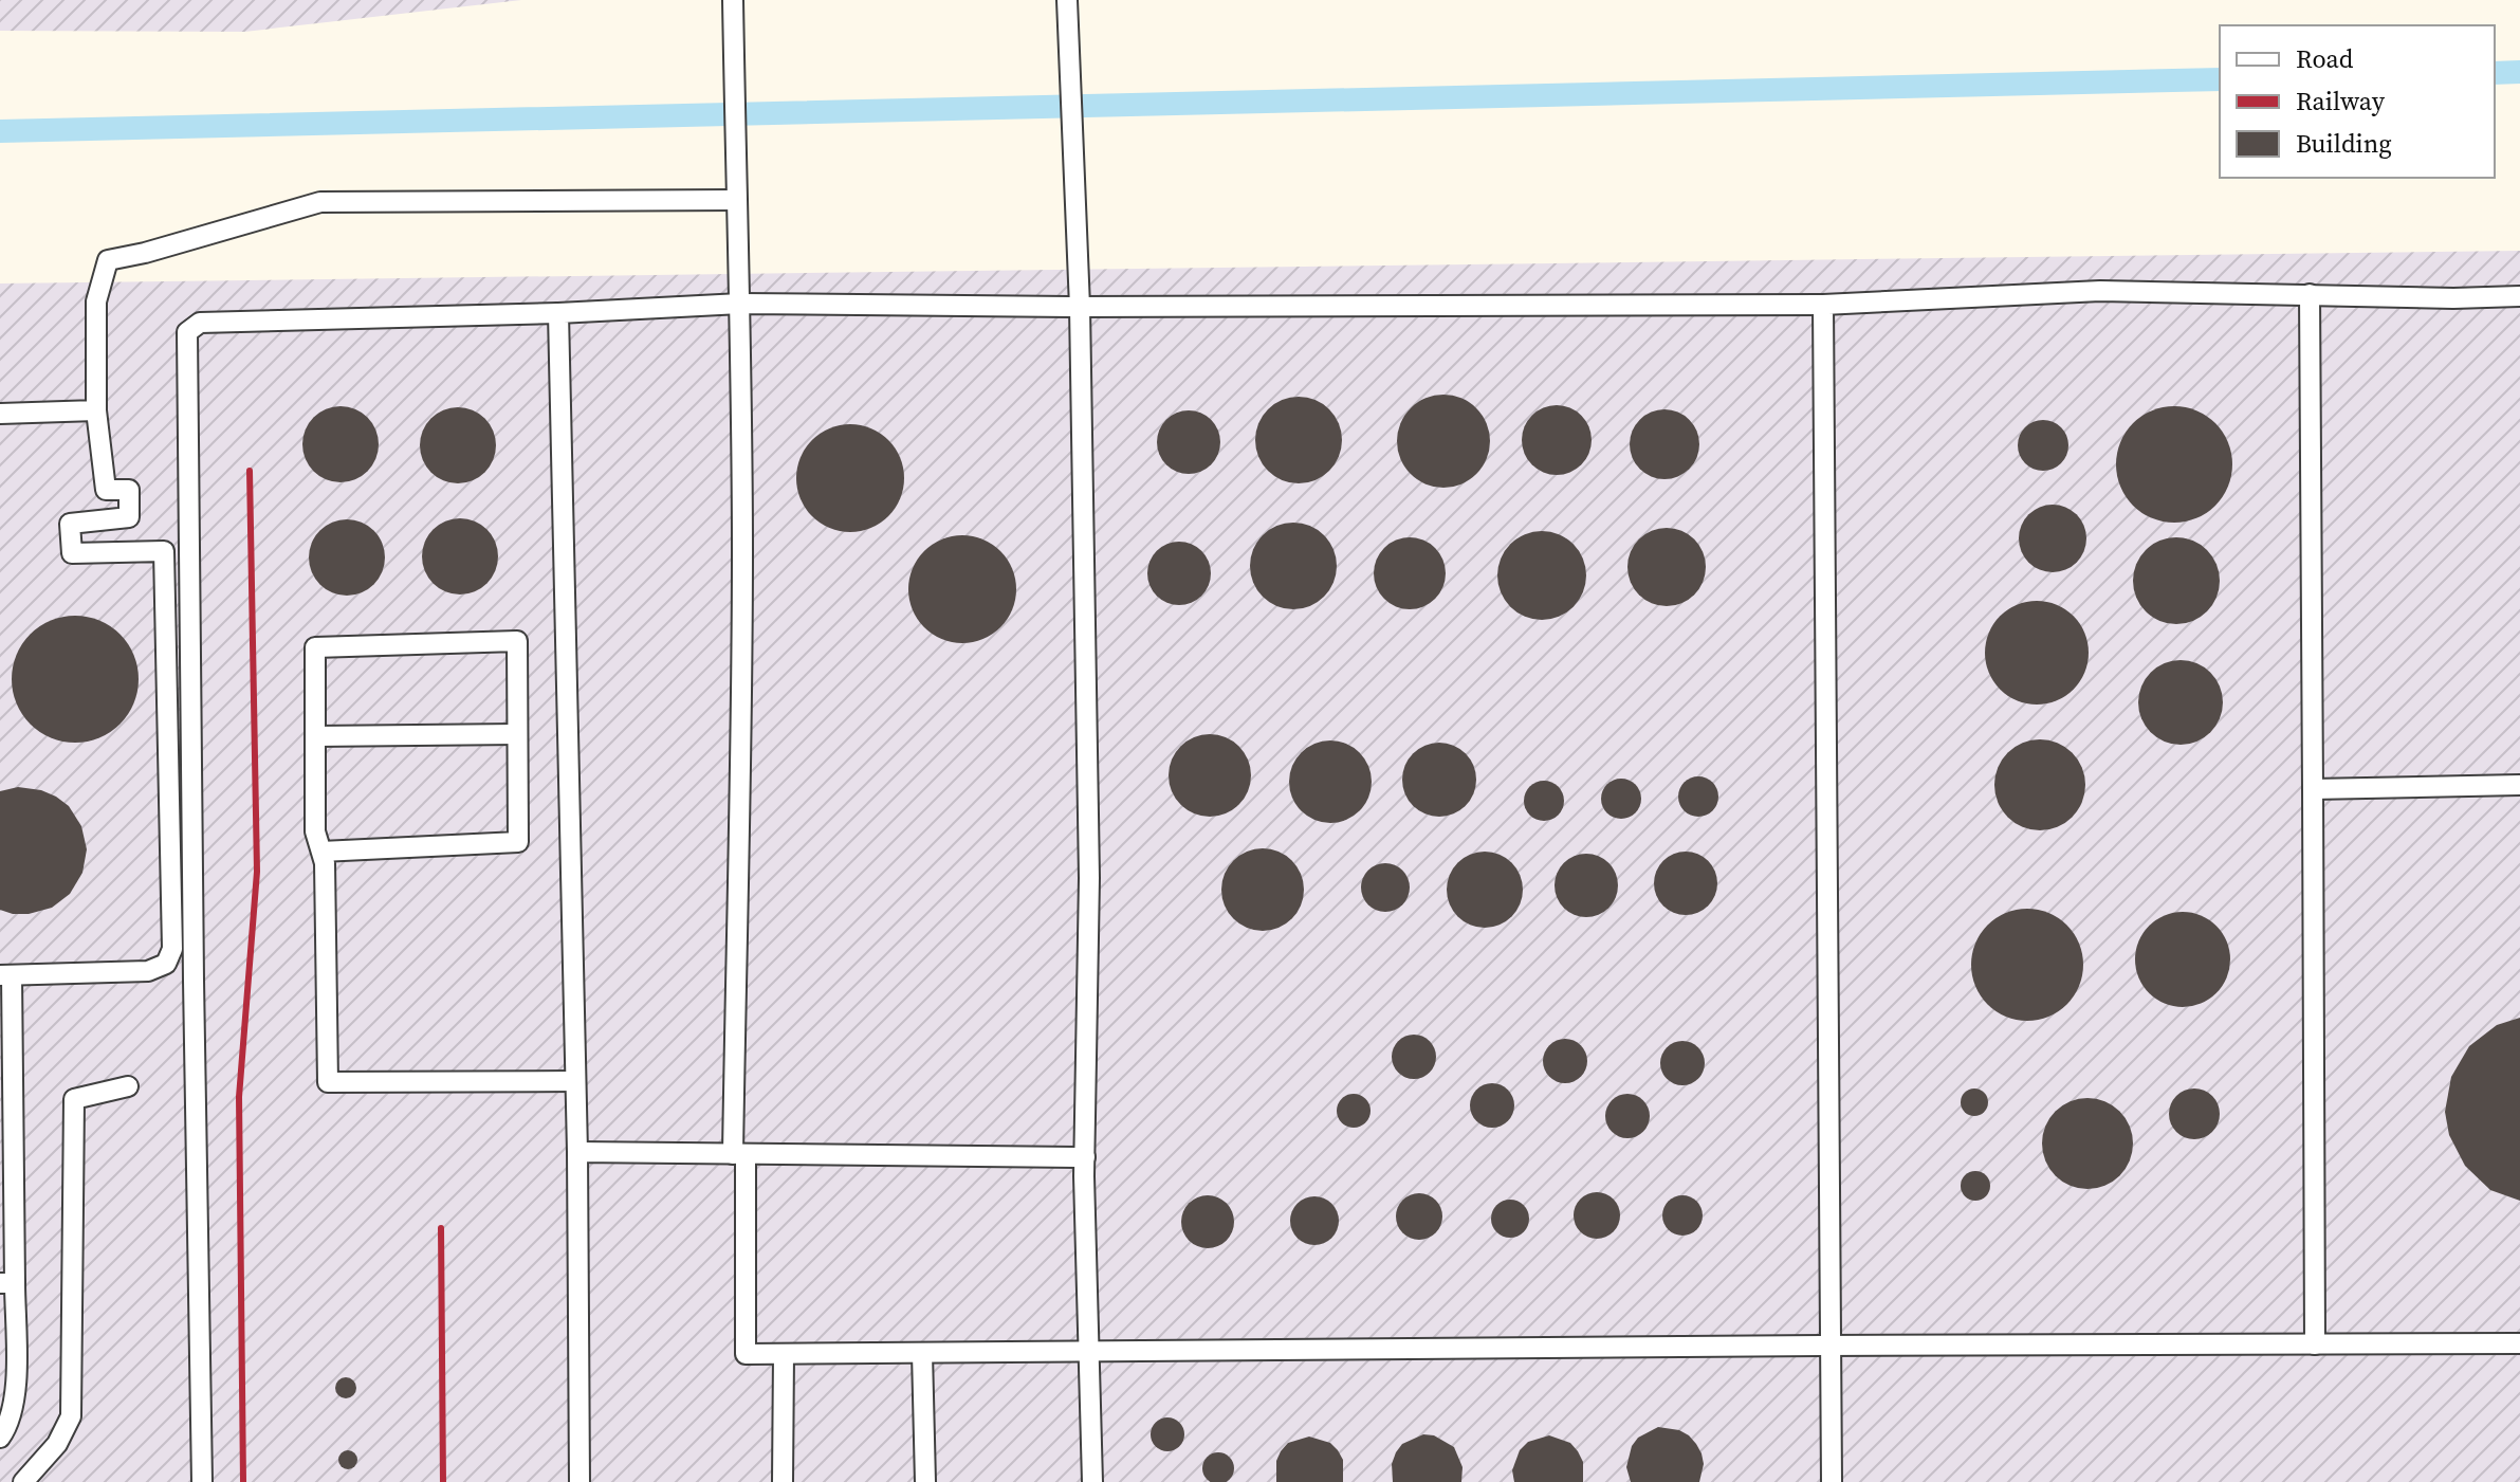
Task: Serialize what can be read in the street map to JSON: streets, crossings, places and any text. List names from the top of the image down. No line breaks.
{"legend":["Road","Railway","Building"]}
